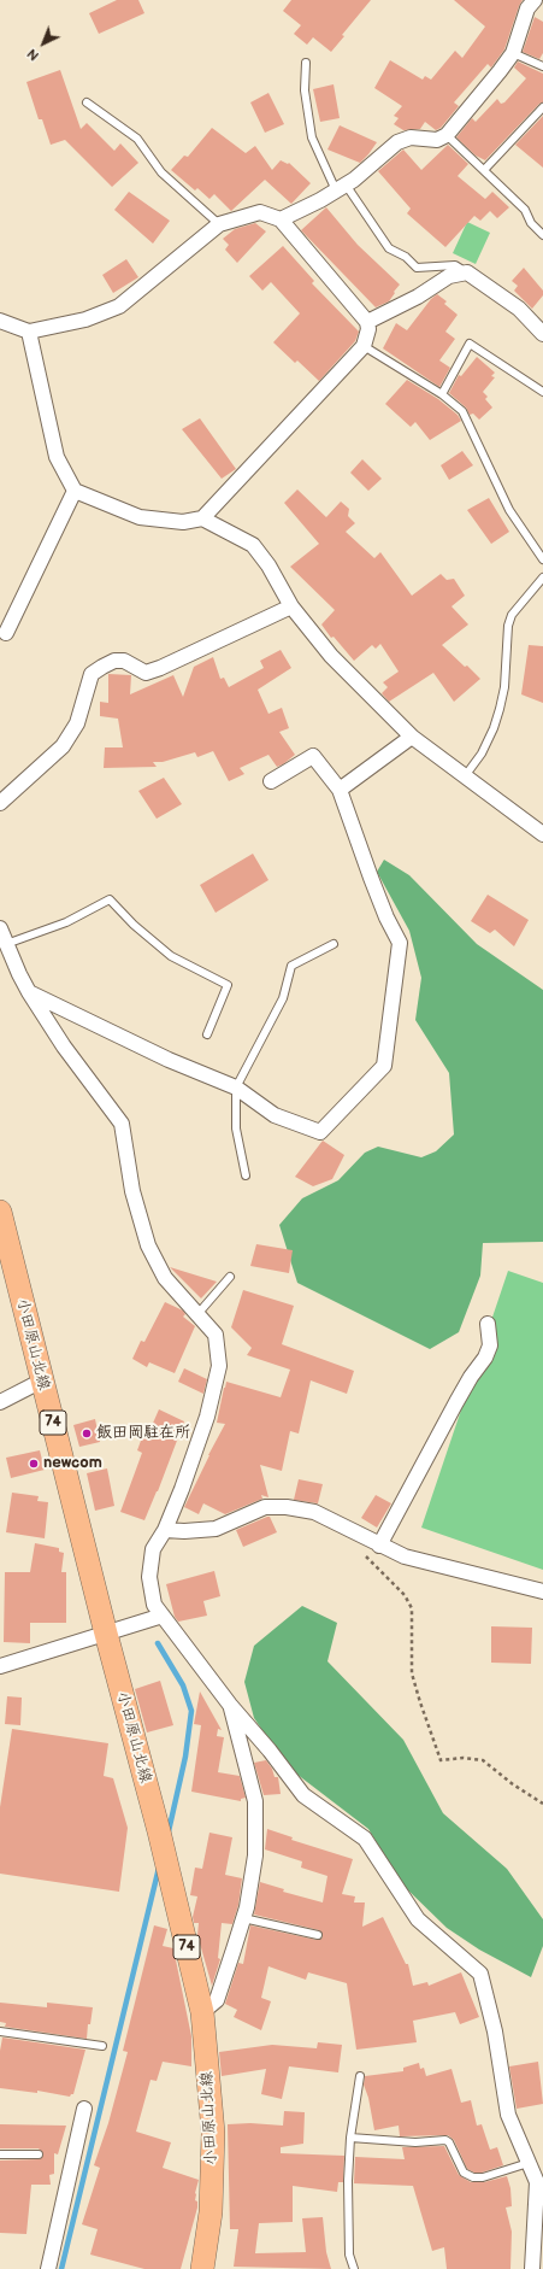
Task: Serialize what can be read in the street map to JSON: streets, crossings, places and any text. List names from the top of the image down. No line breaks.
{"streets":{"main road":["小田原山北線","74"]},"places":["飯田岡駐在所","newcom"],"north":"bottom left"}
